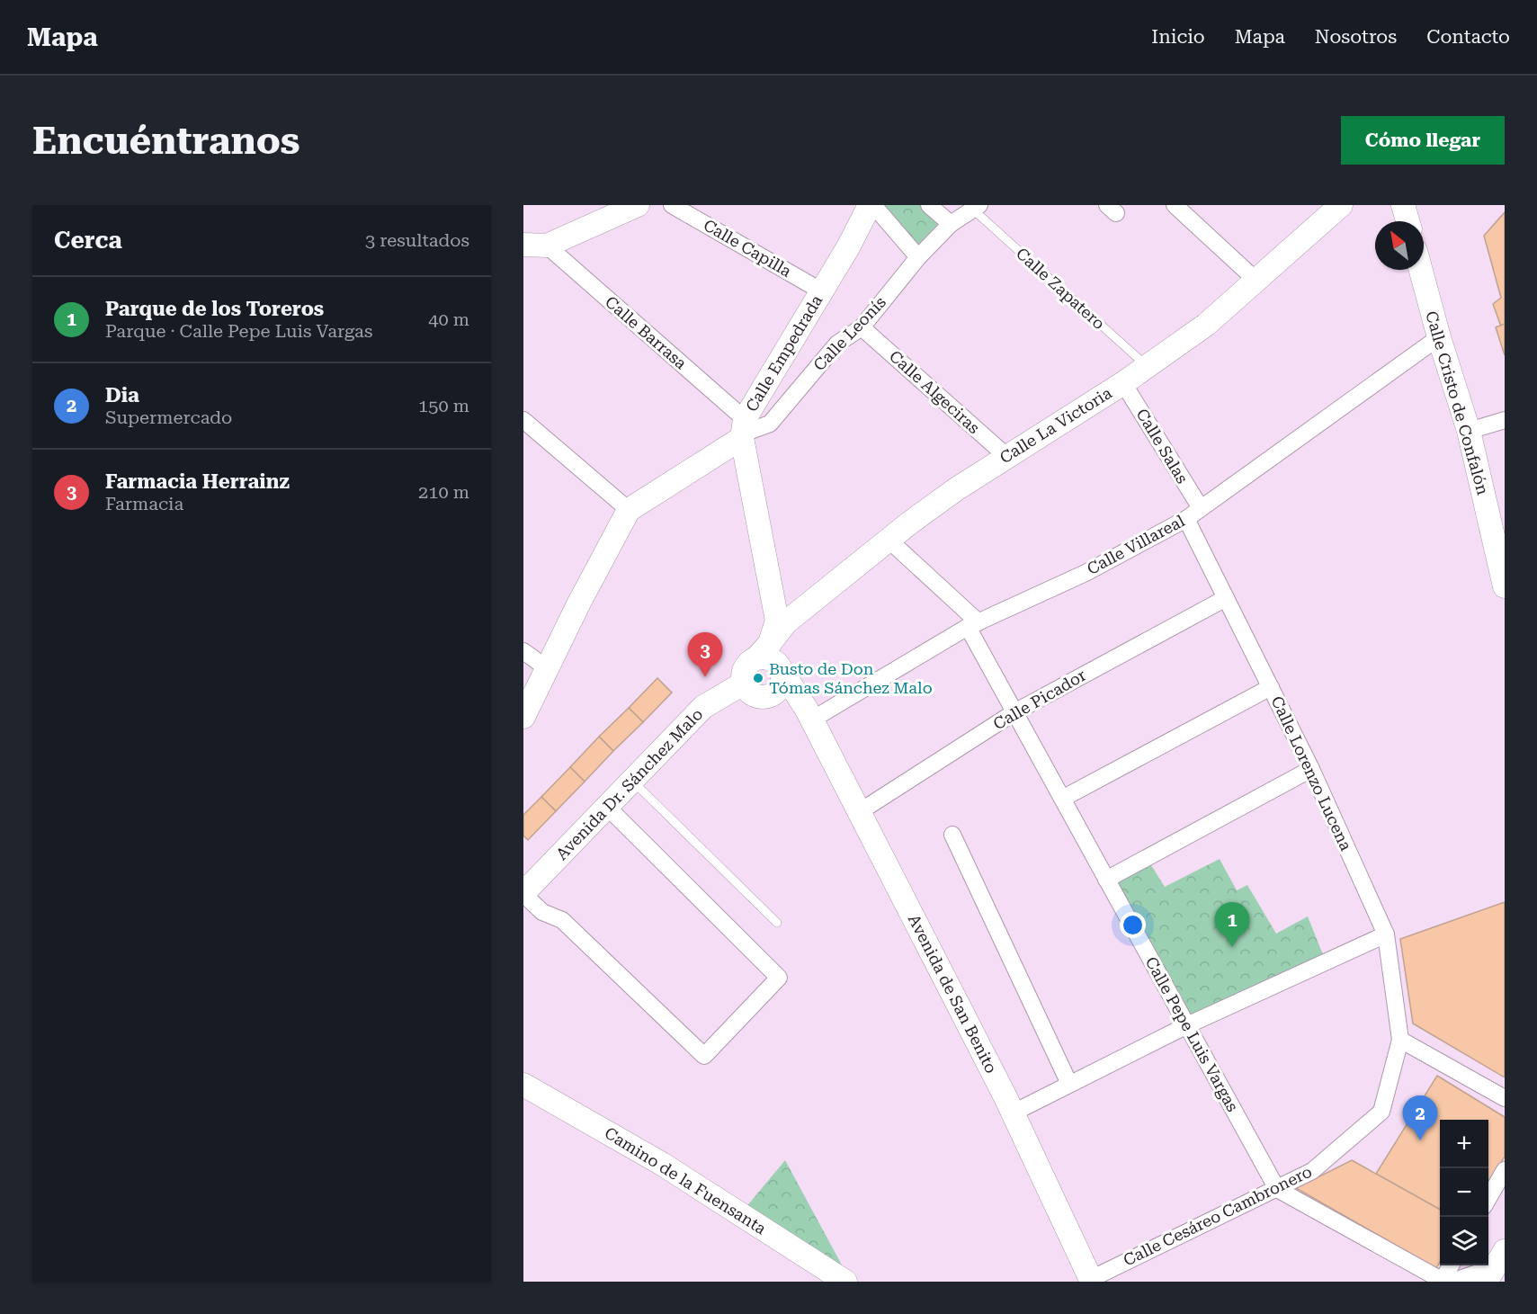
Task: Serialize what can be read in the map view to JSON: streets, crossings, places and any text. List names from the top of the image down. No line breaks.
{"streets":{"street":["Calle Capilla","Calle Barrasa","Calle Leonís","Calle Empedrada","Calle Algeciras","Calle Cristo de Confalón","Calle La Victoria","Calle Salas","Calle Villareal","Calle Picador","Calle Lorenzo Lucena","Avenida Dr. Sánchez Malo","Avenida de San Benito","Calle Pepe Luis Vargas","Camino de la Fuensanta","Calle Cesáreo Cambronero"],"lane":["Calle Zapatero"]},"crossings":[["Calle Capilla","Calle Empedrada"],["Calle Zapatero","Calle Leonís"],["Calle Zapatero","Calle La Victoria"],["Calle Barrasa","Calle Leonís"],["Calle Barrasa","Calle Empedrada"],["Calle Leonís","Calle Empedrada"],["Calle Leonís","Calle Algeciras"],["Calle Algeciras","Calle La Victoria"],["Calle Cristo de Confalón","Calle Villareal"],["Calle La Victoria","Calle Salas"],["Calle La Victoria","Avenida Dr. Sánchez Malo"],["Calle La Victoria","Avenida de San Benito"],["Calle La Victoria","Calle Pepe Luis Vargas"],["Calle Salas","Calle Villareal"],["Calle Villareal","Calle Lorenzo Lucena"],["Calle Villareal","Avenida de San Benito"],["Calle Villareal","Calle Pepe Luis Vargas"],["Calle Picador","Calle Lorenzo Lucena"],["Calle Picador","Avenida de San Benito"],["Calle Picador","Calle Pepe Luis Vargas"],["Calle Lorenzo Lucena","Calle Cesáreo Cambronero"],["Avenida Dr. Sánchez Malo","Avenida de San Benito"],["Avenida de San Benito","Calle Cesáreo Cambronero"],["Calle Pepe Luis Vargas","Calle Cesáreo Cambronero"]],"places":["Busto de Don Tómas Sánchez Malo"],"north":"top left","page":{"header":"Mapa","nav":["Inicio","Mapa","Nosotros","Contacto"],"buttons":"Cómo llegar","title":"Encuéntranos","heading":["Cerca","3 resultados"],"list":[{"mark":"1","name":"Parque de los Toreros","note":"Parque · Calle Pepe Luis Vargas","value":"40 m"},{"mark":"2","name":"Dia","note":"Supermercado","value":"150 m"},{"mark":"3","name":"Farmacia Herrainz","note":"Farmacia","value":"210 m"}],"pins":["3","1","2"],"map_buttons":["+","−"]}}
